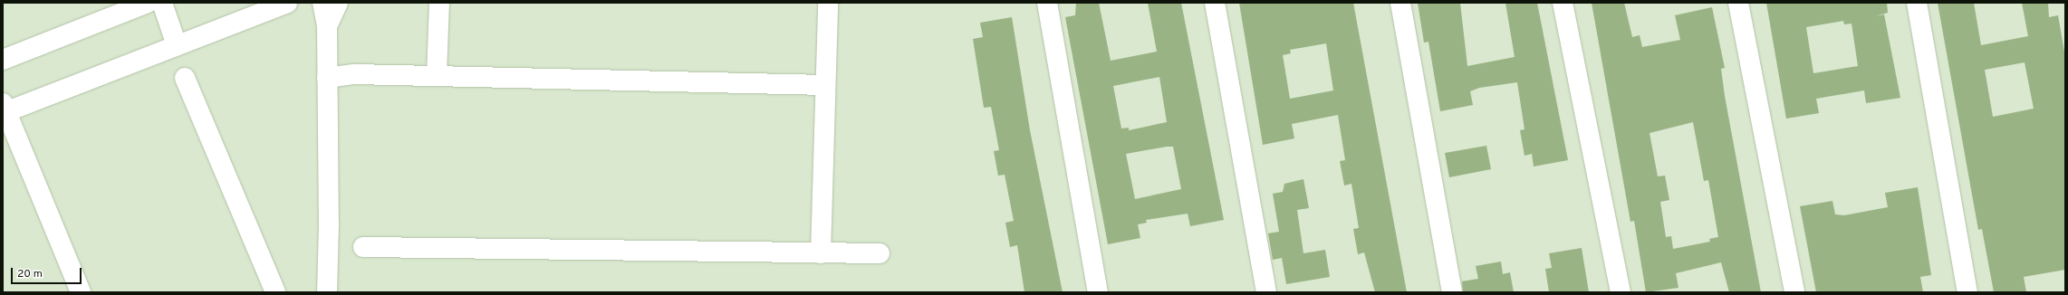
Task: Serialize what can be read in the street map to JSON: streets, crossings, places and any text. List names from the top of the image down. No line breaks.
{"scale_bar":"20 m"}
